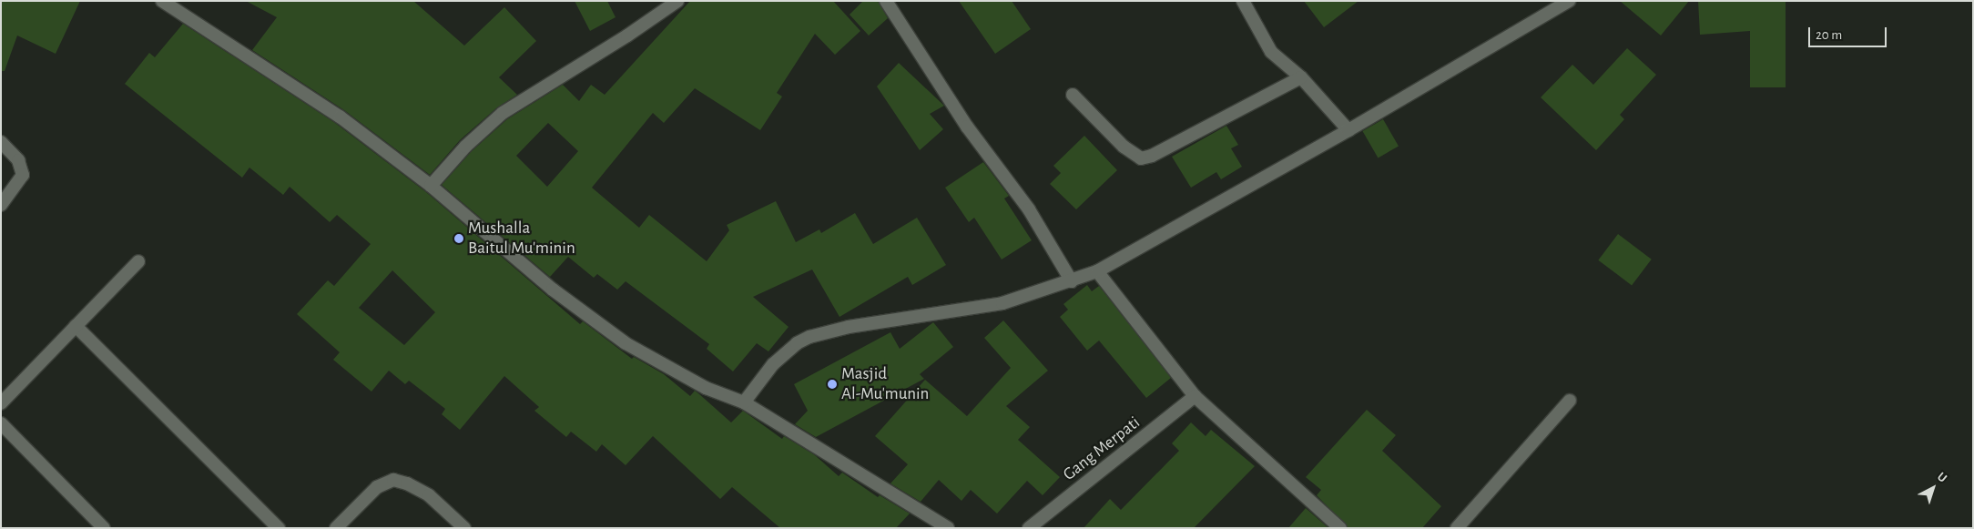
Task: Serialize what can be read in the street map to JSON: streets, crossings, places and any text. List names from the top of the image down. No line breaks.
{"streets":{"street":["Gang Merpati"]},"places":["Mushalla Baitul Mu'minin","Masjid Al-Mu'munin"],"scale_bar":"20 m","north":"top right"}
